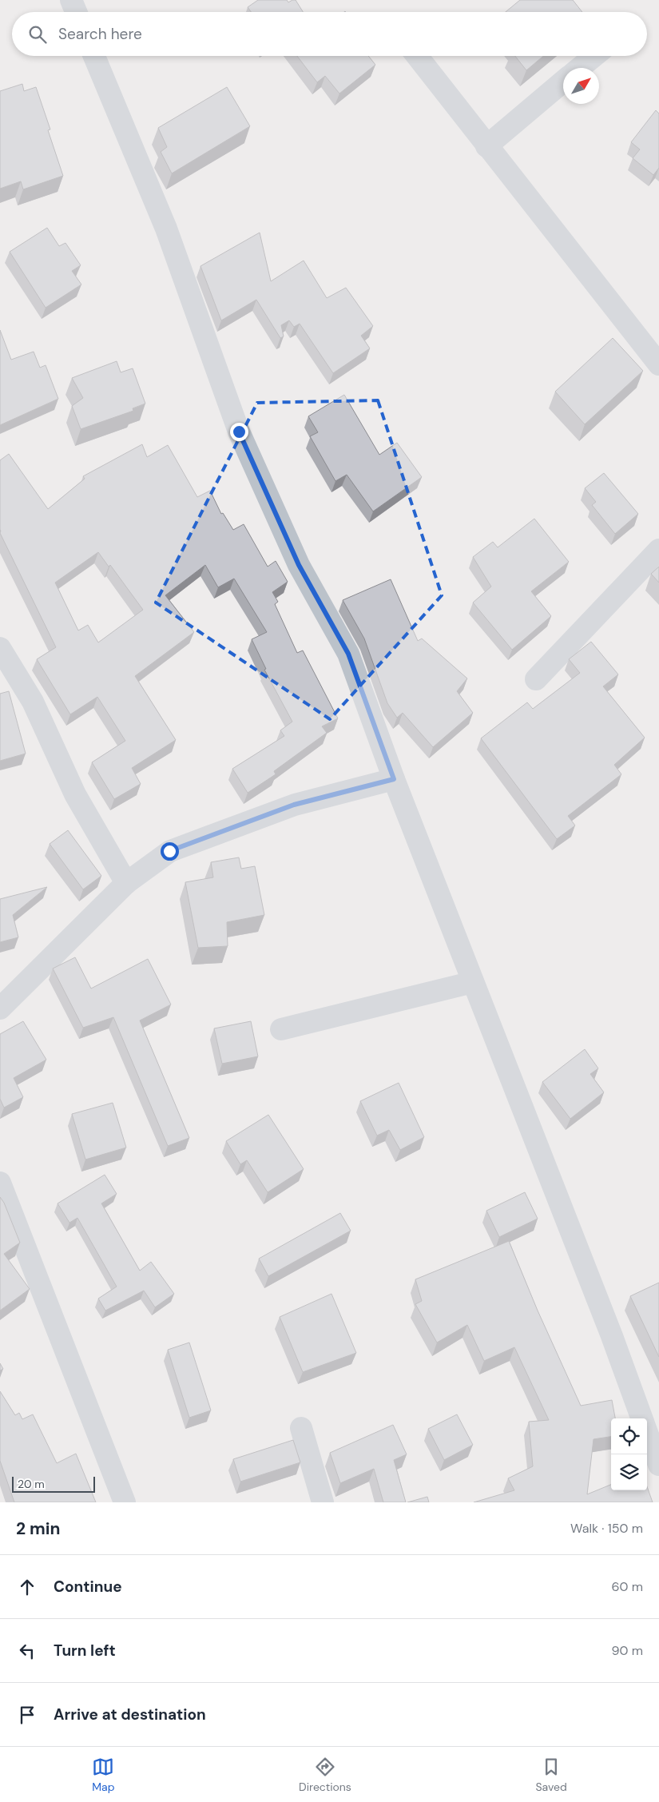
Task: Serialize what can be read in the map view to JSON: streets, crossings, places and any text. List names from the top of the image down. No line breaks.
{"scale_bar":"20 m","north":"top right","page":{"search":"Search here","scale":"20 m","heading":["2 min","Walk · 150 m"],"list":[["Continue","60 m"],["Turn left","90 m"],"Arrive at destination"],"nav":["Map","Directions","Saved"]}}
